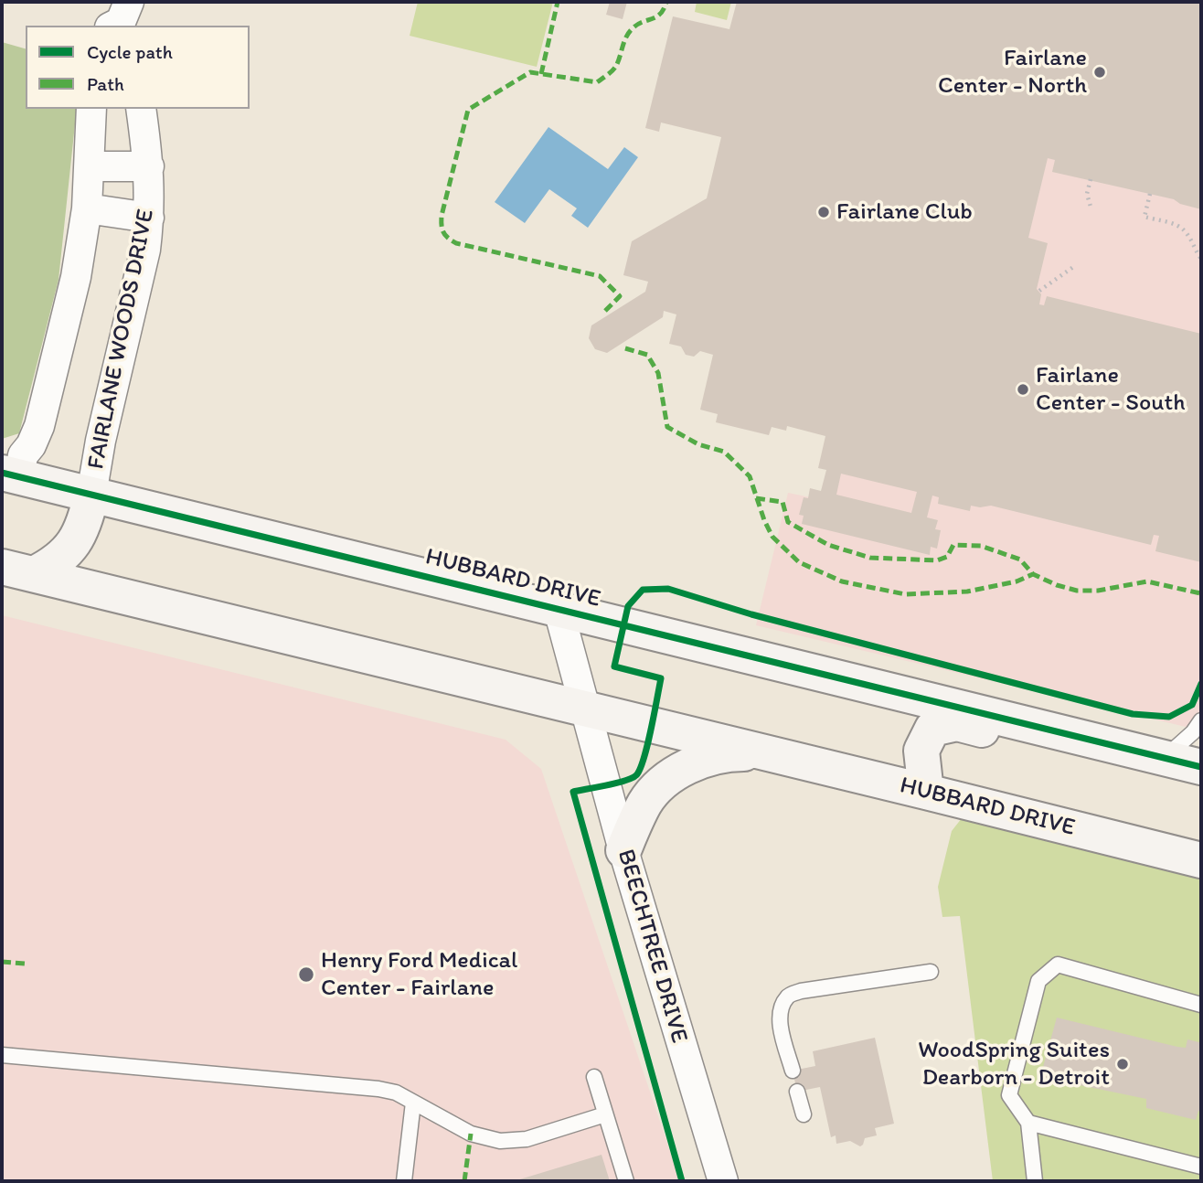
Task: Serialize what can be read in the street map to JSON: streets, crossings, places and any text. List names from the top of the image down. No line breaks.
{"streets":{"street":["FAIRLANE WOODS DRIVE","HUBBARD DRIVE","BEECHTREE DRIVE"]},"crossings":[["FAIRLANE WOODS DRIVE","HUBBARD DRIVE"],["HUBBARD DRIVE","BEECHTREE DRIVE"]],"places":["Fairlane Center - North","Fairlane Club","Fairlane Center - South","Henry Ford Medical Center - Fairlane","WoodSpring Suites Dearborn - Detroit"],"legend":["Cycle path","Path"]}
